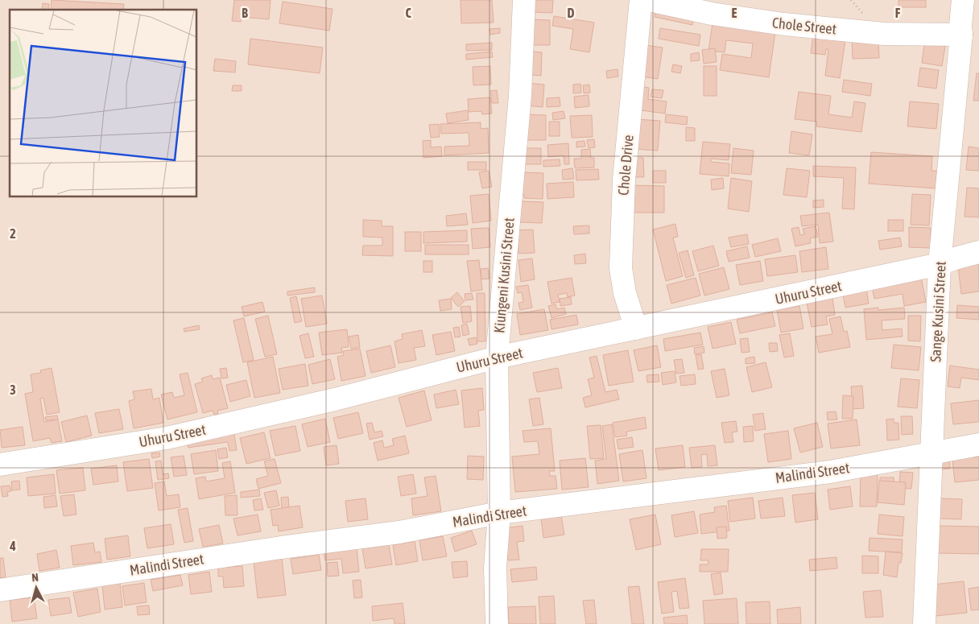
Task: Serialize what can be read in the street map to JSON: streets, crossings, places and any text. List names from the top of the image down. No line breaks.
{"streets":{"street":["Chole Street","Chole Drive","Kiungeni Kusini Street","Uhuru Street","Sange Kusini Street","Malindi Street"]},"crossings":[["Chole Street","Sange Kusini Street"],["Chole Drive","Uhuru Street"],["Kiungeni Kusini Street","Uhuru Street"],["Kiungeni Kusini Street","Malindi Street"],["Uhuru Street","Sange Kusini Street"],["Sange Kusini Street","Malindi Street"]],"north":"top","grid":{"columns":["B","C","D","E","F"],"rows":["2","3","4"]}}
